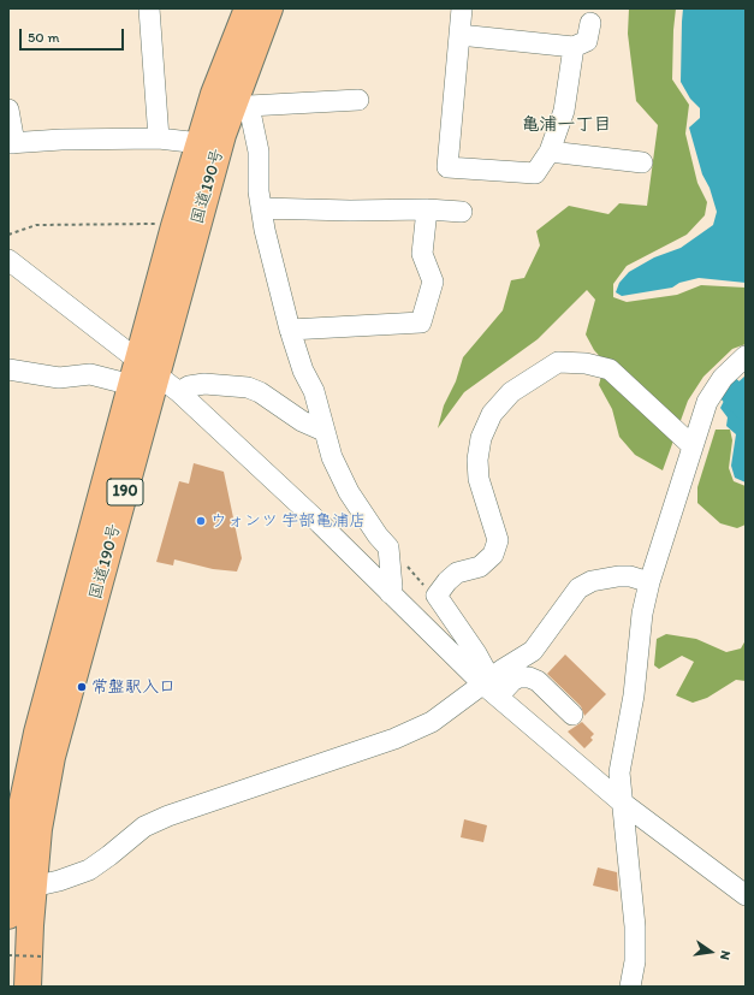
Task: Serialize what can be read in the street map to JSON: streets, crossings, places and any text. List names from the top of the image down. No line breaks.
{"streets":{"highway":["国道190号","190"]},"districts":["亀浦一丁目"],"places":["ウォンツ 宇部亀浦店","常盤駅入口"],"scale_bar":"50 m","north":"right"}
